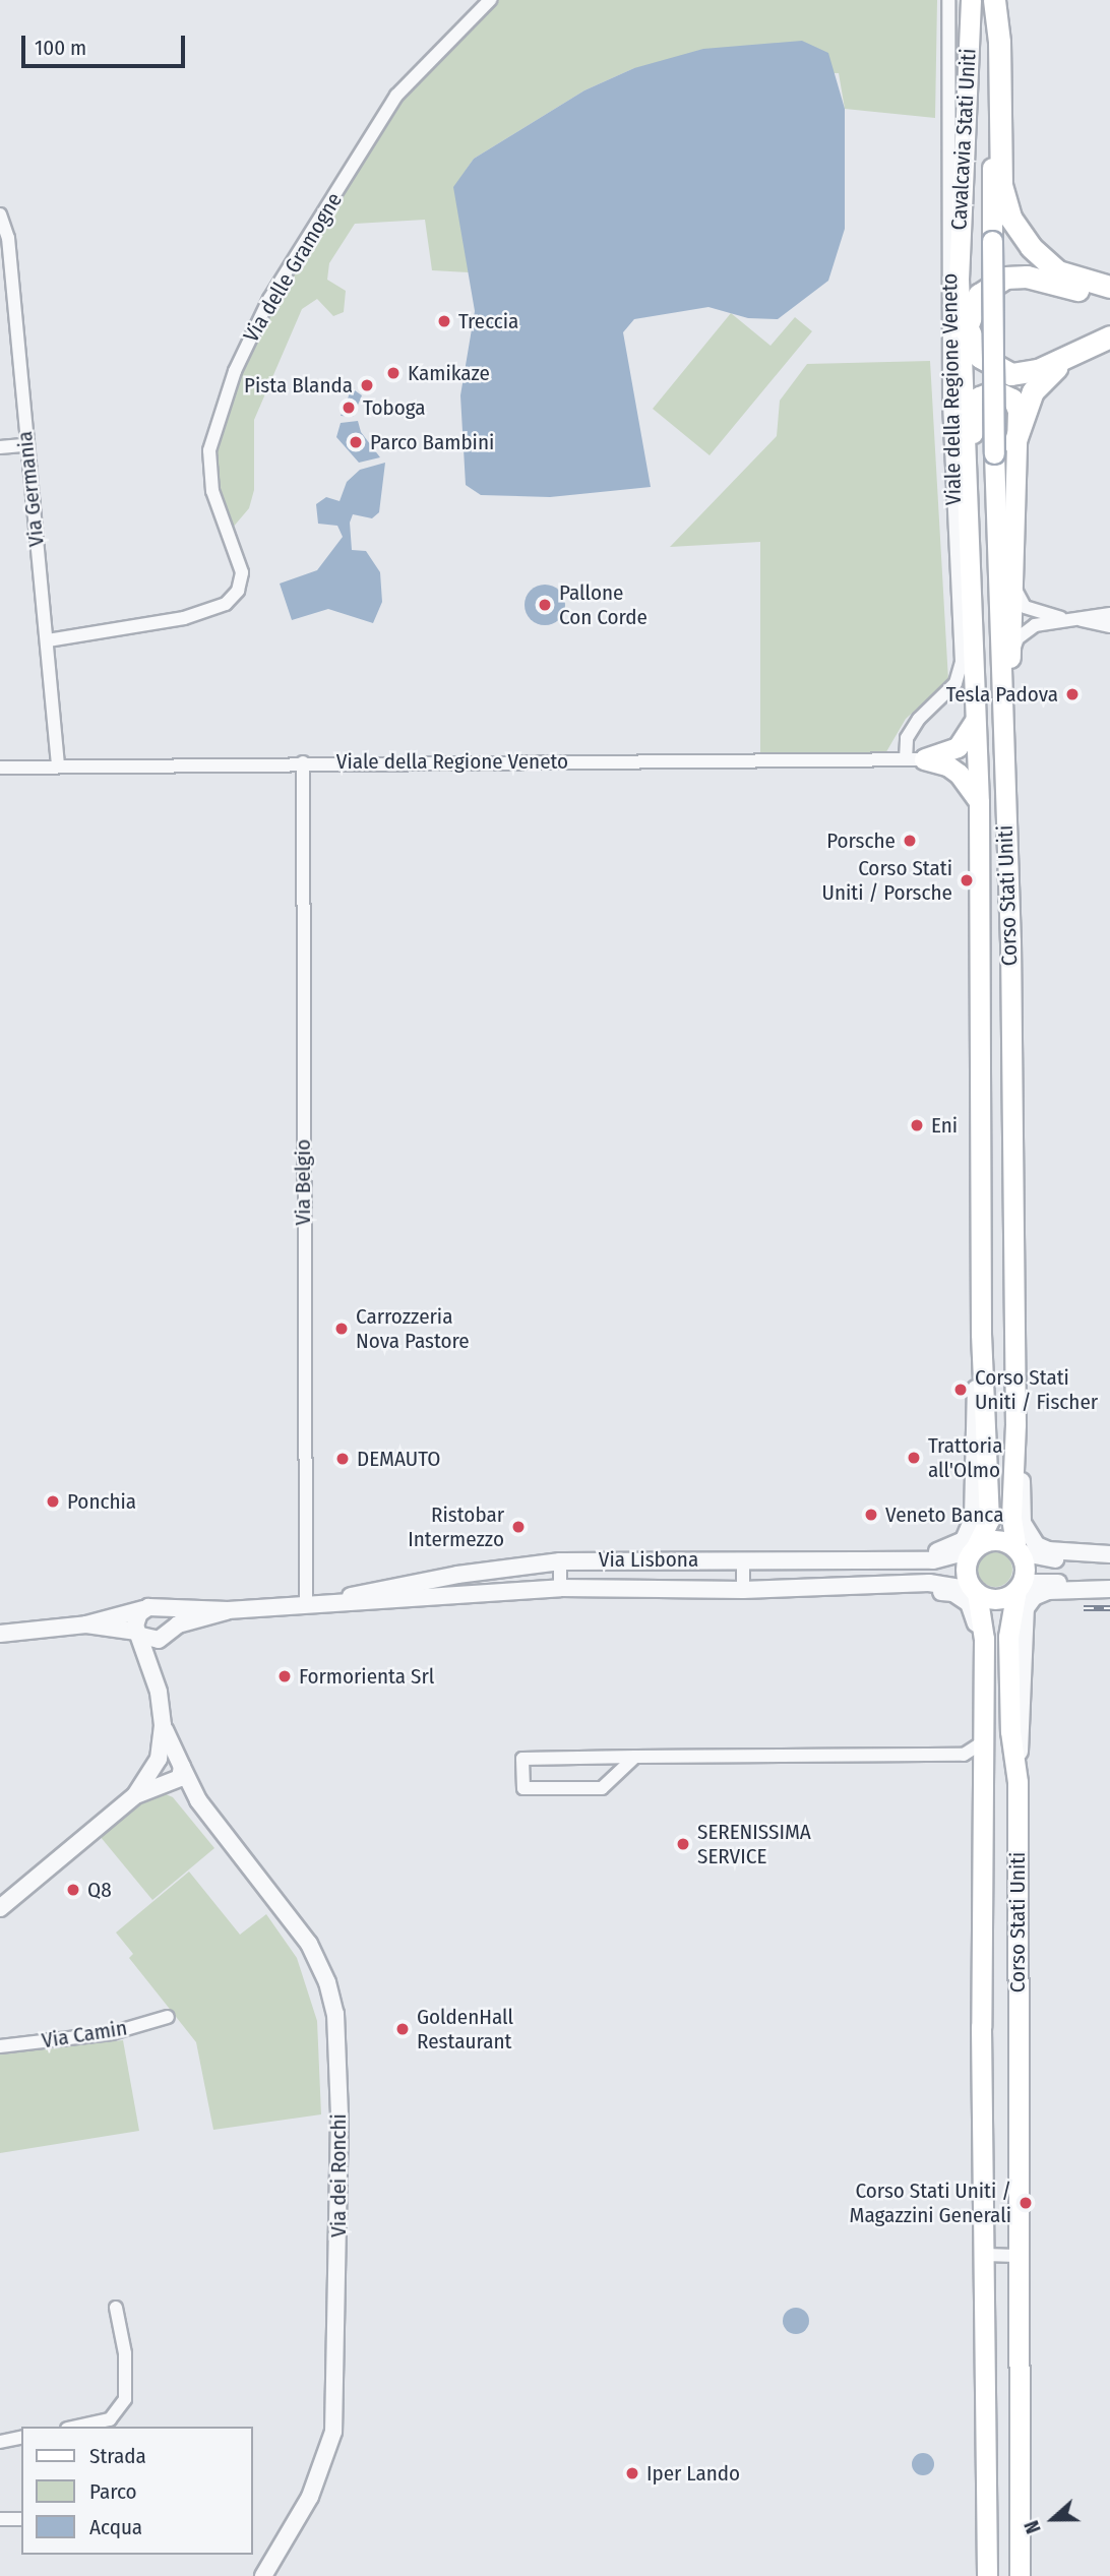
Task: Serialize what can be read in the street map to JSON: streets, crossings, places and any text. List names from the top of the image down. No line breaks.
{"streets":{"main road":["Cavalcavia Stati Uniti","Corso Stati Uniti"],"street":["Via delle Gramogne","Viale della Regione Veneto","Via Germania","Via Belgio","Via Lisbona","Via Camin","Via dei Ronchi"]},"crossings":[["Cavalcavia Stati Uniti","Corso Stati Uniti"],["Via delle Gramogne","Via Germania"],["Viale della Regione Veneto","Via Germania"],["Viale della Regione Veneto","Via Belgio"],["Corso Stati Uniti","Via Lisbona"],["Via Belgio","Via Lisbona"]],"places":["Treccia","Kamikaze","Pista Blanda","Toboga","Parco Bambini","Pallone Con Corde","Tesla Padova","Porsche","Corso Stati Uniti / Porsche","Eni","Carrozzeria Nova Pastore","Corso Stati Uniti / Fischer","Trattoria all'Olmo","DEMAUTO","Ponchia","Veneto Banca","Ristobar Intermezzo","Formorienta Srl","SERENISSIMA SERVICE","Q8","GoldenHall Restaurant","Corso Stati Uniti / Magazzini Generali","Iper Lando"],"legend":["Strada","Parco","Acqua"],"scale_bar":"100 m","north":"left"}
